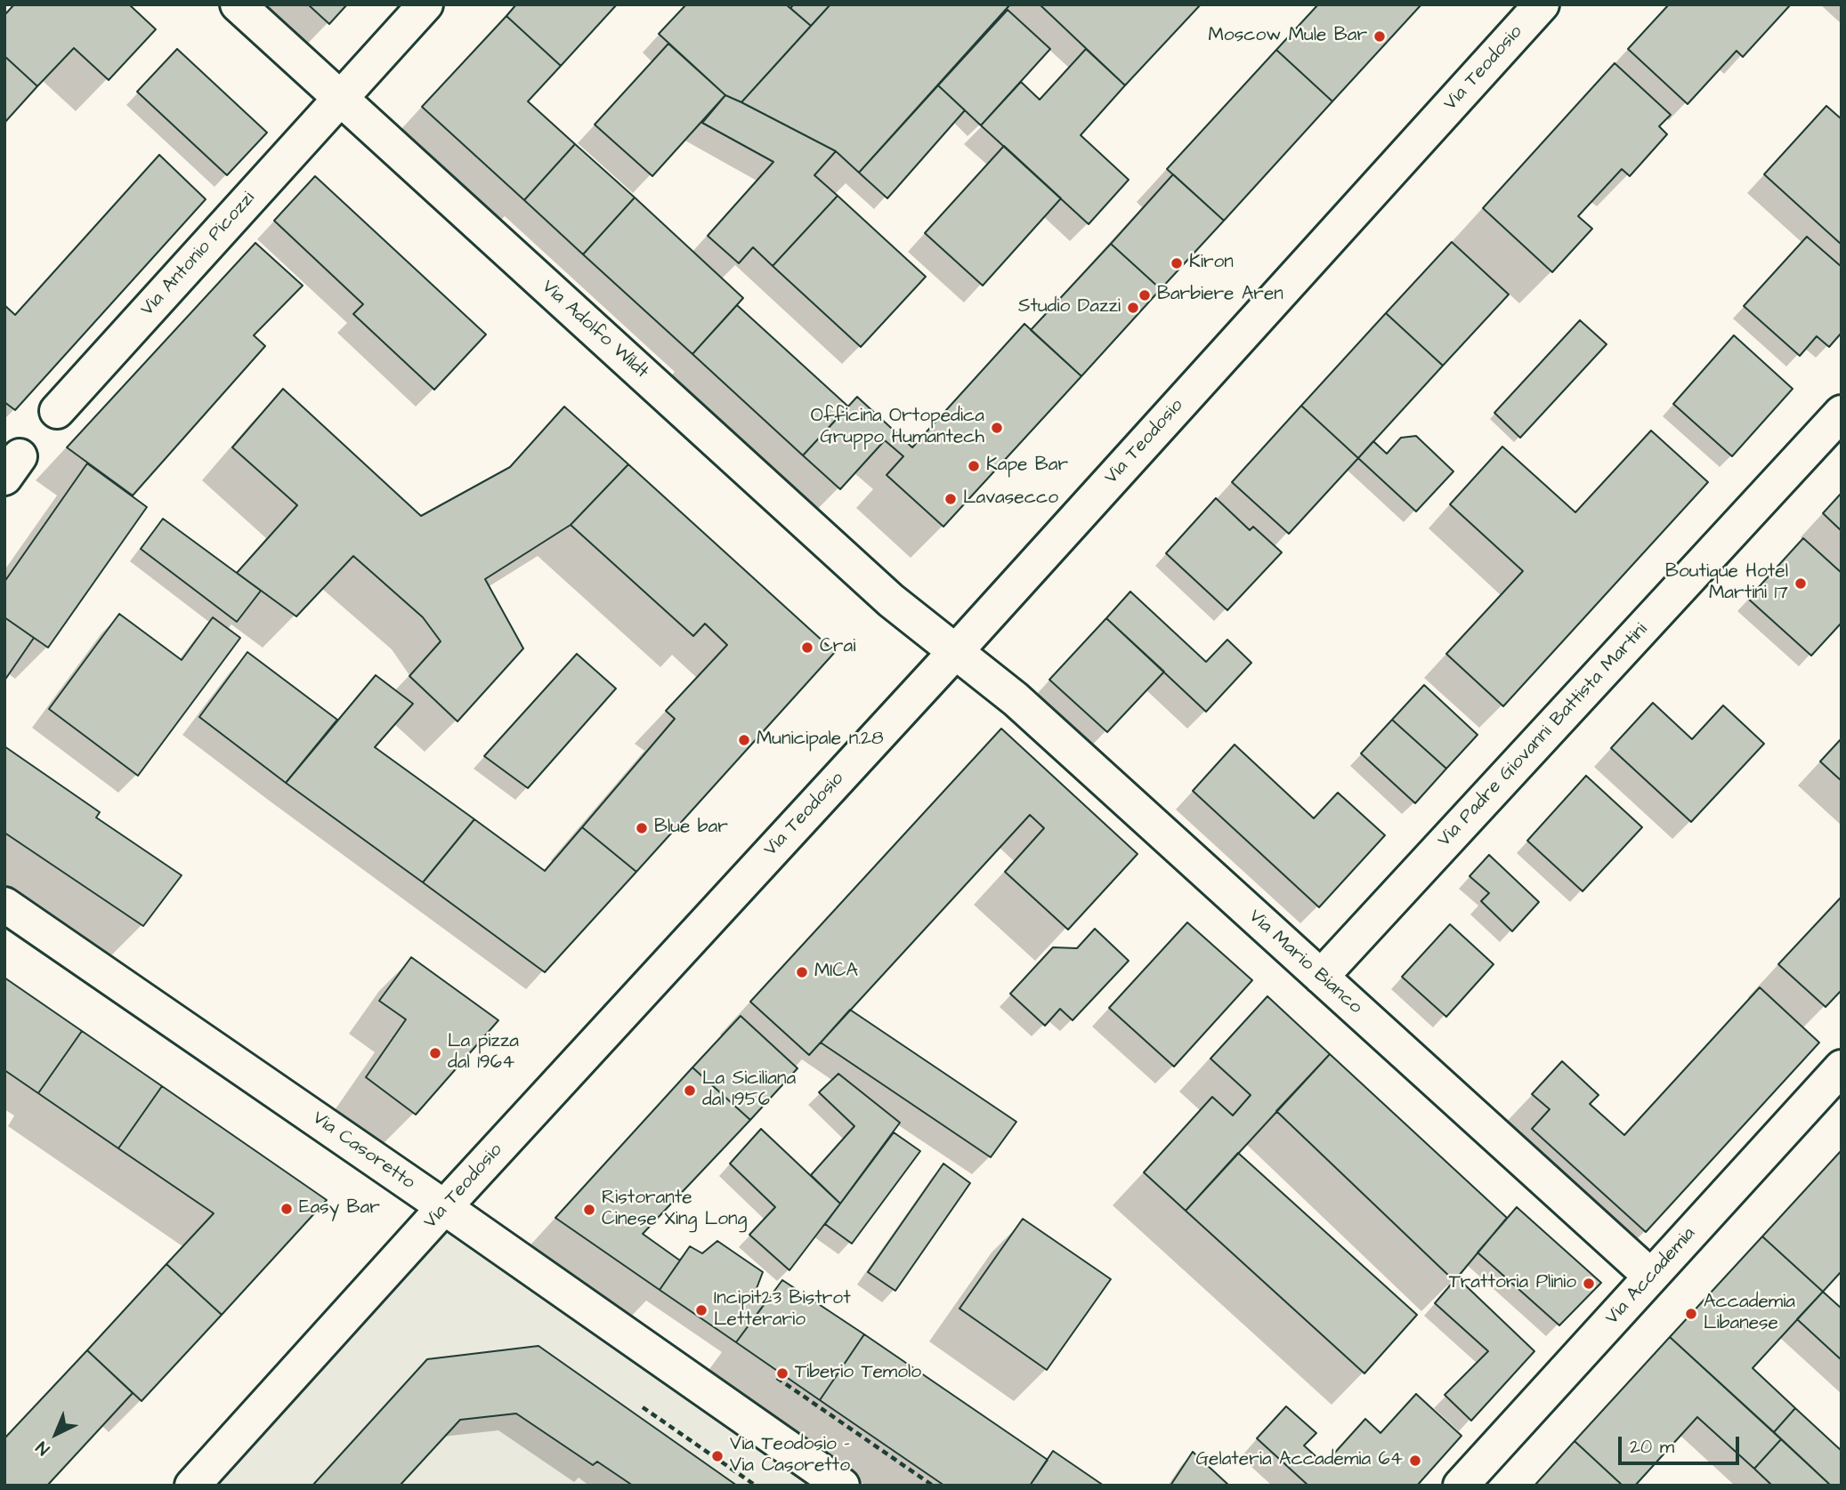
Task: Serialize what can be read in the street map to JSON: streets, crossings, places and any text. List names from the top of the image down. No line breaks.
{"streets":{"street":["Via Teodosio","Via Antonio Picozzi","Via Adolfo Wildt","Via Padre Giovanni Battista Martini","Via Mario Bianco","Via Casoretto","Via Accademia"]},"crossings":[["Via Teodosio","Via Adolfo Wildt"],["Via Teodosio","Via Mario Bianco"],["Via Teodosio","Via Casoretto"],["Via Antonio Picozzi","Via Adolfo Wildt"],["Via Adolfo Wildt","Via Mario Bianco"],["Via Padre Giovanni Battista Martini","Via Mario Bianco"],["Via Mario Bianco","Via Accademia"]],"places":["Moscow Mule Bar","Kiron","Barbiere Aren","Studio Dazzi","Officina Ortopedica Gruppo Humantech","Kape Bar","Lavasecco","Boutique Hotel Martini 17","Crai","Municipale n.28","Blue bar","MICA","La pizza dal 1964","La Siciliana dal 1956","Easy Bar","Ristorante Cinese Xing Long","Trattoria Plinio","Incipit23 Bistrot Letterario","Accademia Libanese","Tiberio Temolo","Via Teodosio - Via Casoretto","Gelateria Accademia 64"],"scale_bar":"20 m","north":"bottom left"}
